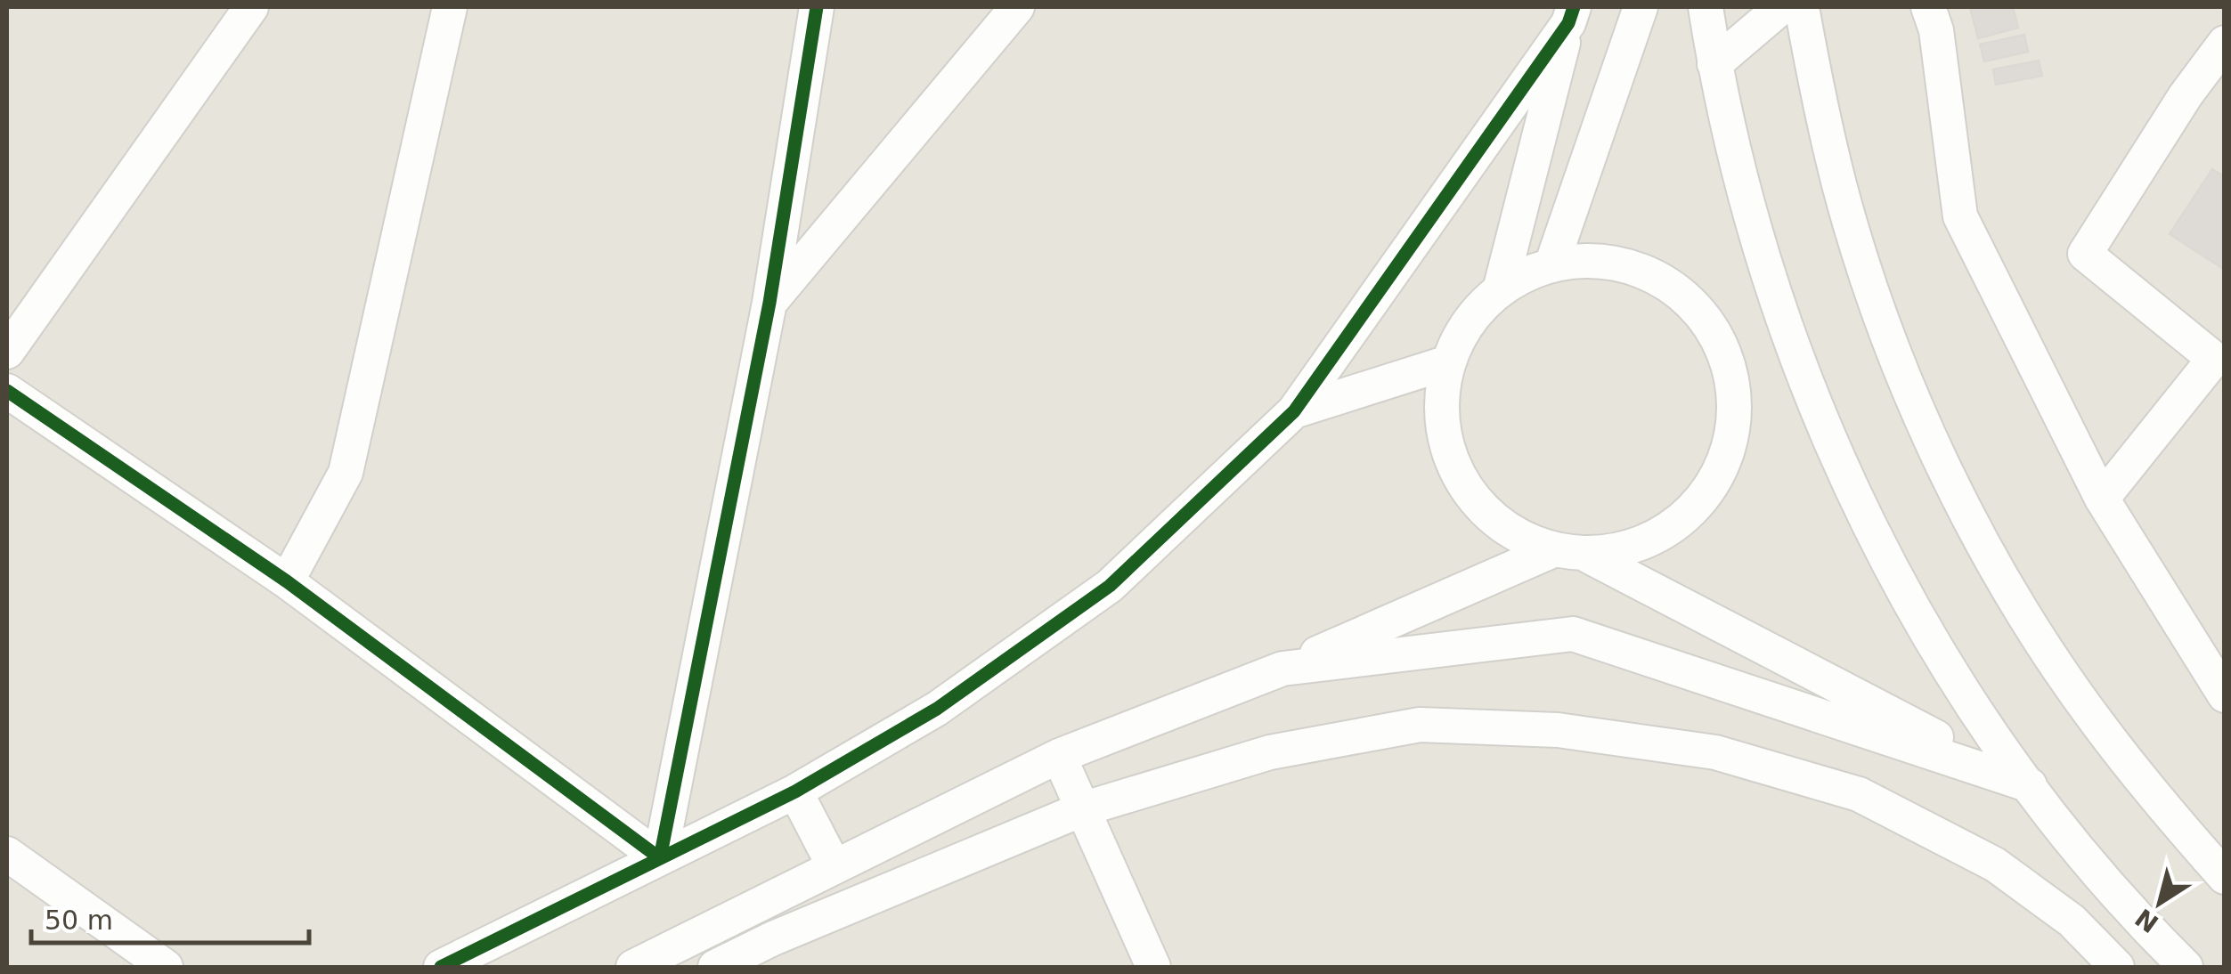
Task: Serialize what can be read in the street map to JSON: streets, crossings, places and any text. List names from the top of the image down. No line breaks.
{"scale_bar":"50 m","north":"bottom left"}
